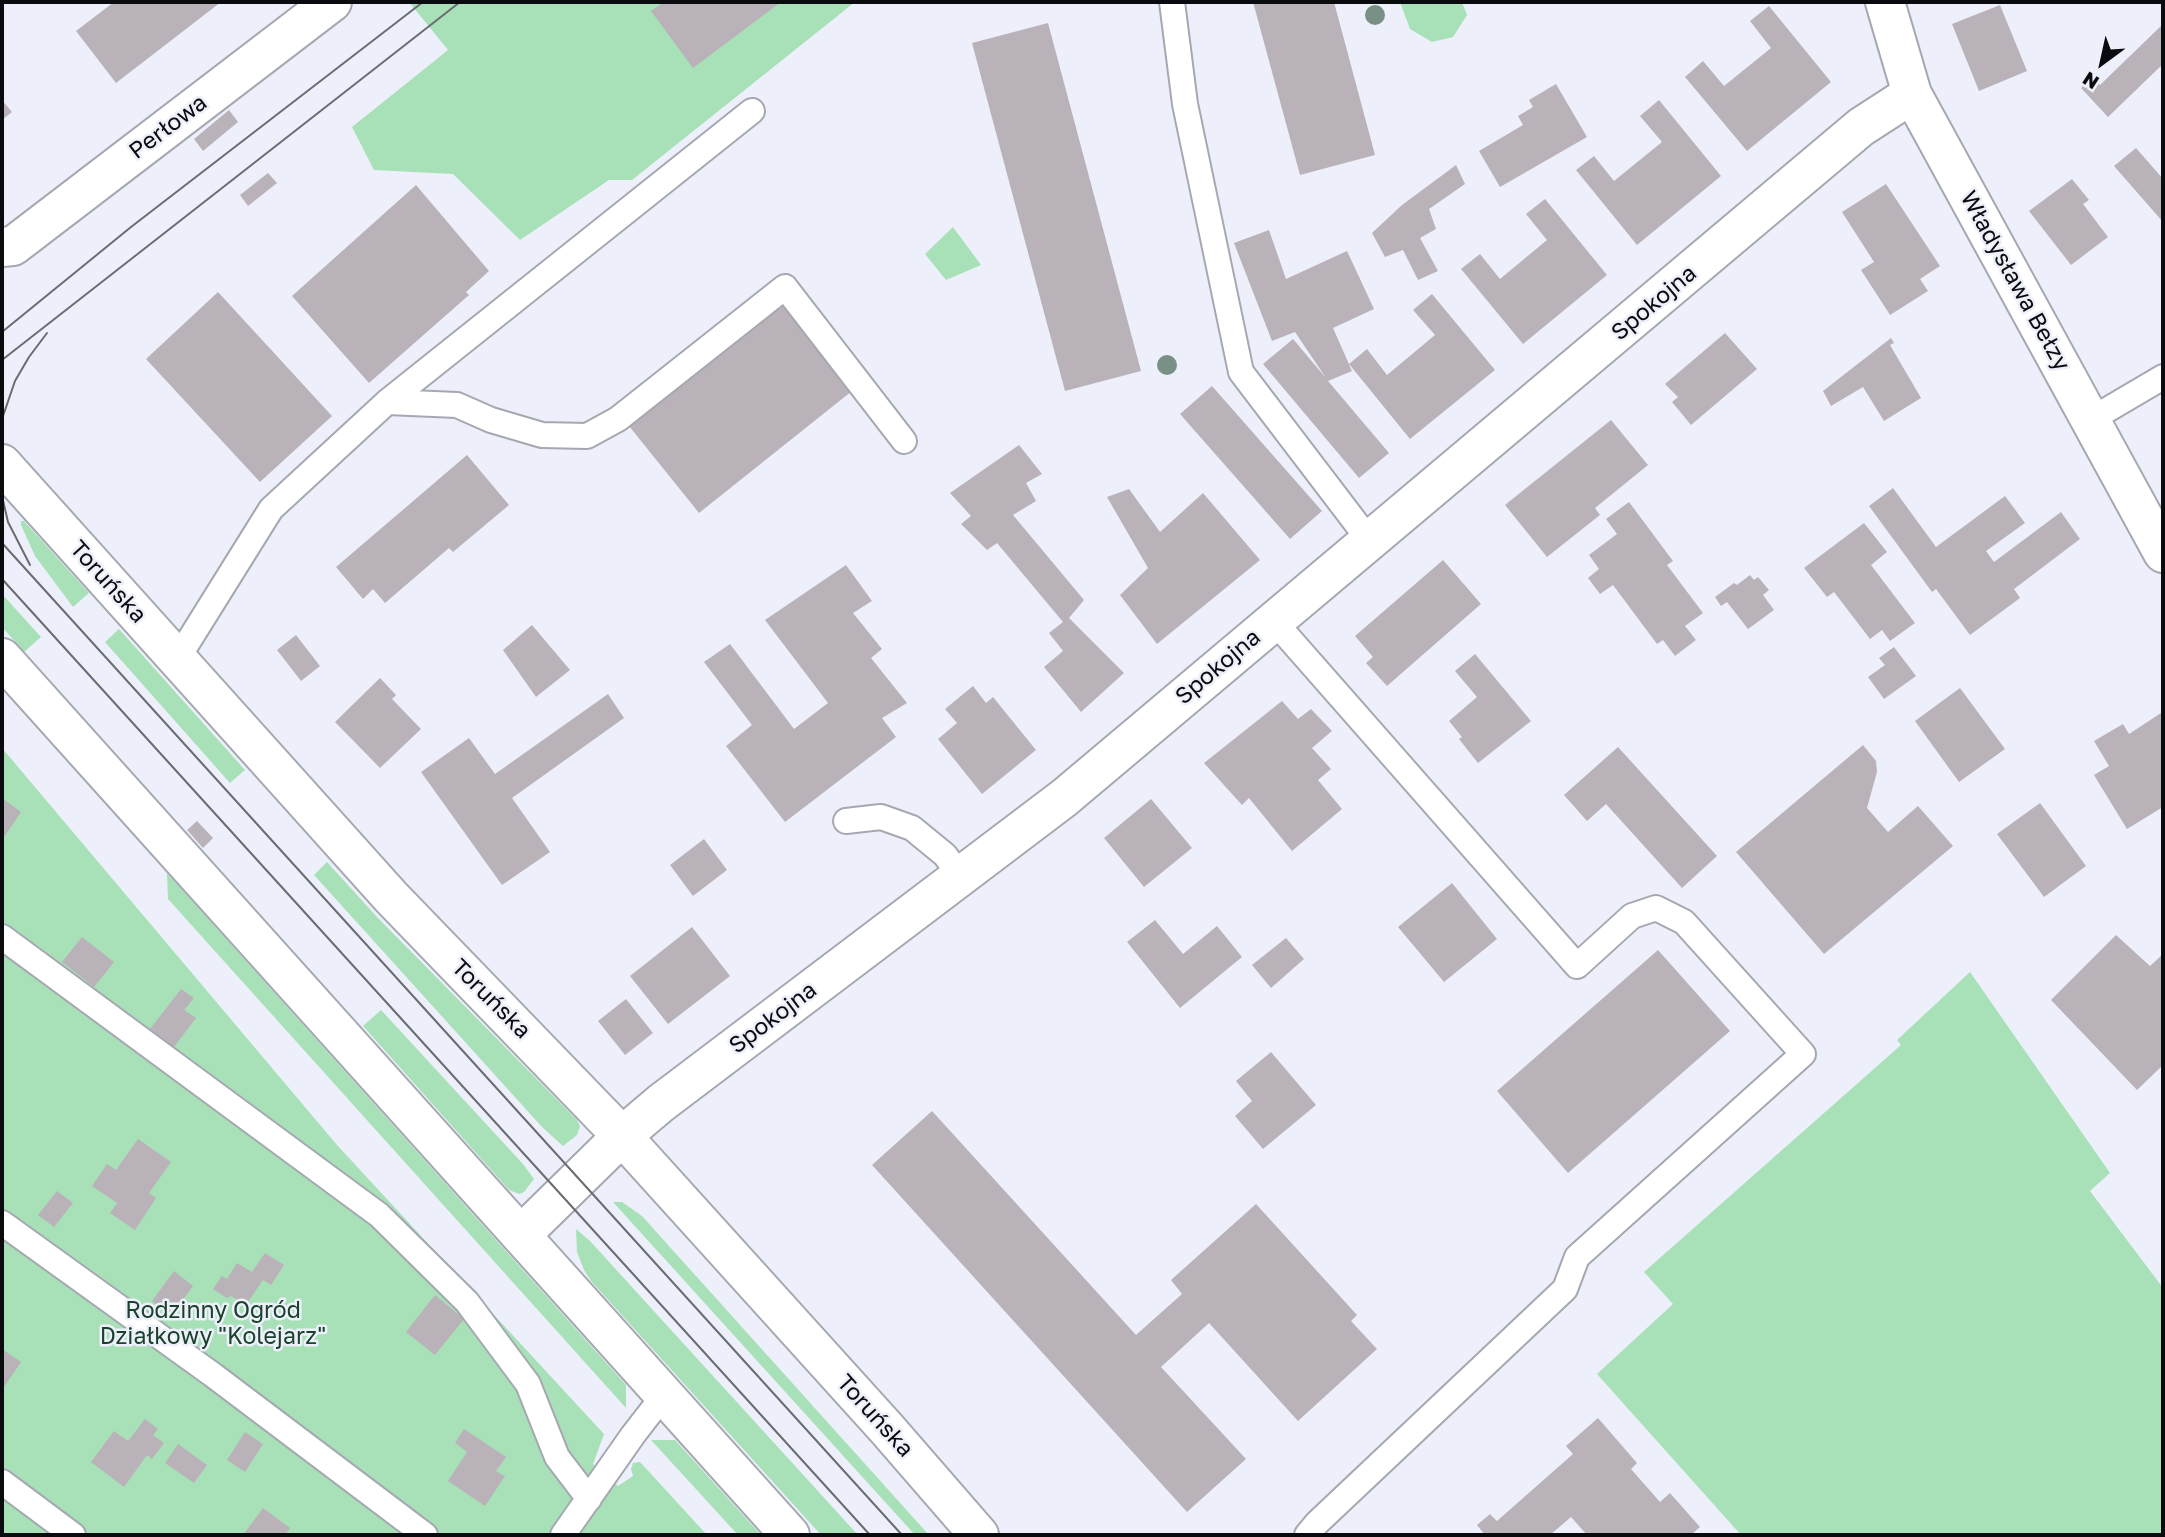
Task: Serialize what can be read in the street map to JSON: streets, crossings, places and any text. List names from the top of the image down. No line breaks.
{"streets":{"street":["Perłowa","Władysława Bełzy","Spokojna","Toruńska"]},"crossings":[["Władysława Bełzy","Spokojna"],["Spokojna","Toruńska"]],"parks":["Rodzinny Ogród Działkowy \"Kolejarz\""],"north":"bottom left"}
